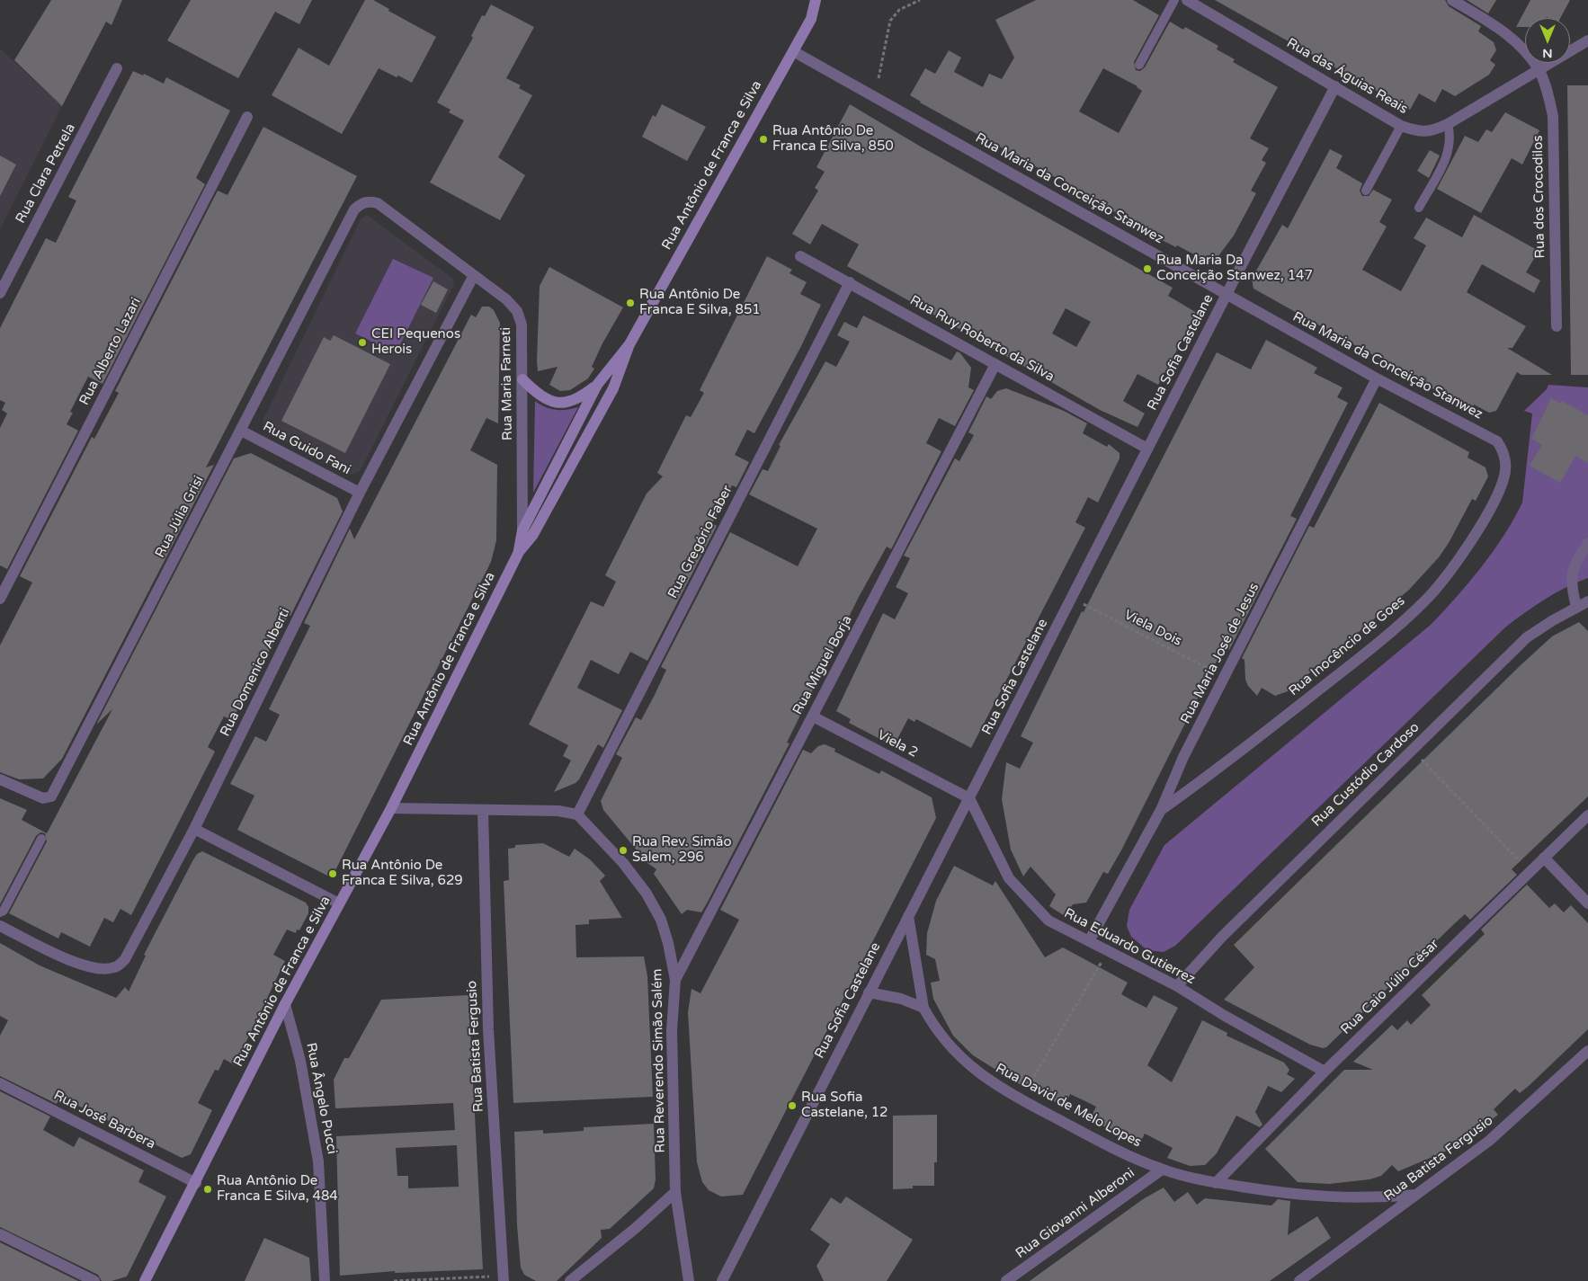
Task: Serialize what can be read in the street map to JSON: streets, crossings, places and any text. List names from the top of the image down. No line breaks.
{"streets":{"main road":["Rua Antônio de Franca e Silva"],"street":["Rua das Águias Reais","Rua Clara Petrela","Rua Maria da Conceição Stanwez","Rua dos Crocodilos","Rua Ruy Roberto da Silva","Rua Alberto Lazari","Rua Sofia Castelane","Rua Maria Farneti","Rua Guido Fani","Rua Júlia Grisi","Rua Gregório Faber","Rua Inocêncio de Goes","Rua Maria José de Jesus","Rua Miguel Borja","Rua Domenico Alberti","Viela 2","Rua Custódio Cardoso","Rua Eduardo Gutierrez","Rua Caio Júlio César","Rua Batista Fergusio","Rua Reverendo Simão Salém","Rua Ângelo Pucci","Rua David de Melo Lopes","Rua José Barbera","Rua Giovanni Alberoni"],"path":["Viela Dois"]},"crossings":[["Rua das Águias Reais","Rua dos Crocodilos"],["Rua das Águias Reais","Rua Sofia Castelane"],["Rua Antônio de Franca e Silva","Rua Maria da Conceição Stanwez"],["Rua Antônio de Franca e Silva","Rua Maria Farneti"],["Rua Antônio de Franca e Silva","Rua Ângelo Pucci"],["Rua Antônio de Franca e Silva","Rua José Barbera"],["Rua Maria da Conceição Stanwez","Rua Sofia Castelane"],["Rua Maria da Conceição Stanwez","Rua Inocêncio de Goes"],["Rua Maria da Conceição Stanwez","Rua Maria José de Jesus"],["Rua Ruy Roberto da Silva","Rua Sofia Castelane"],["Rua Ruy Roberto da Silva","Rua Gregório Faber"],["Rua Ruy Roberto da Silva","Rua Miguel Borja"],["Rua Sofia Castelane","Viela Dois"],["Rua Sofia Castelane","Viela 2"],["Rua Sofia Castelane","Rua Eduardo Gutierrez"],["Rua Sofia Castelane","Rua David de Melo Lopes"],["Rua Maria Farneti","Rua Júlia Grisi"],["Rua Maria Farneti","Rua Domenico Alberti"],["Rua Guido Fani","Rua Júlia Grisi"],["Rua Guido Fani","Rua Domenico Alberti"],["Rua Gregório Faber","Rua Reverendo Simão Salém"],["Viela Dois","Rua Maria José de Jesus"],["Rua Inocêncio de Goes","Rua Maria José de Jesus"],["Rua Maria José de Jesus","Rua Eduardo Gutierrez"],["Rua Miguel Borja","Viela 2"],["Rua Miguel Borja","Rua Reverendo Simão Salém"],["Viela 2","Rua Eduardo Gutierrez"],["Rua Custódio Cardoso","Rua Eduardo Gutierrez"],["Rua Eduardo Gutierrez","Rua Caio Júlio César"],["Rua Caio Júlio César","Rua David de Melo Lopes"],["Rua Batista Fergusio","Rua David de Melo Lopes"],["Rua David de Melo Lopes","Rua Giovanni Alberoni"]],"places":["Rua Antônio De Franca E Silva, 850","Rua Maria Da Conceição Stanwez, 147","Rua Antônio De Franca E Silva, 851","CEI Pequenos Herois","Rua Rev. Simão Salem, 296","Rua Antônio De Franca E Silva, 629","Rua Sofia Castelane, 12","Rua Antônio De Franca E Silva, 484"],"north":"bottom"}
